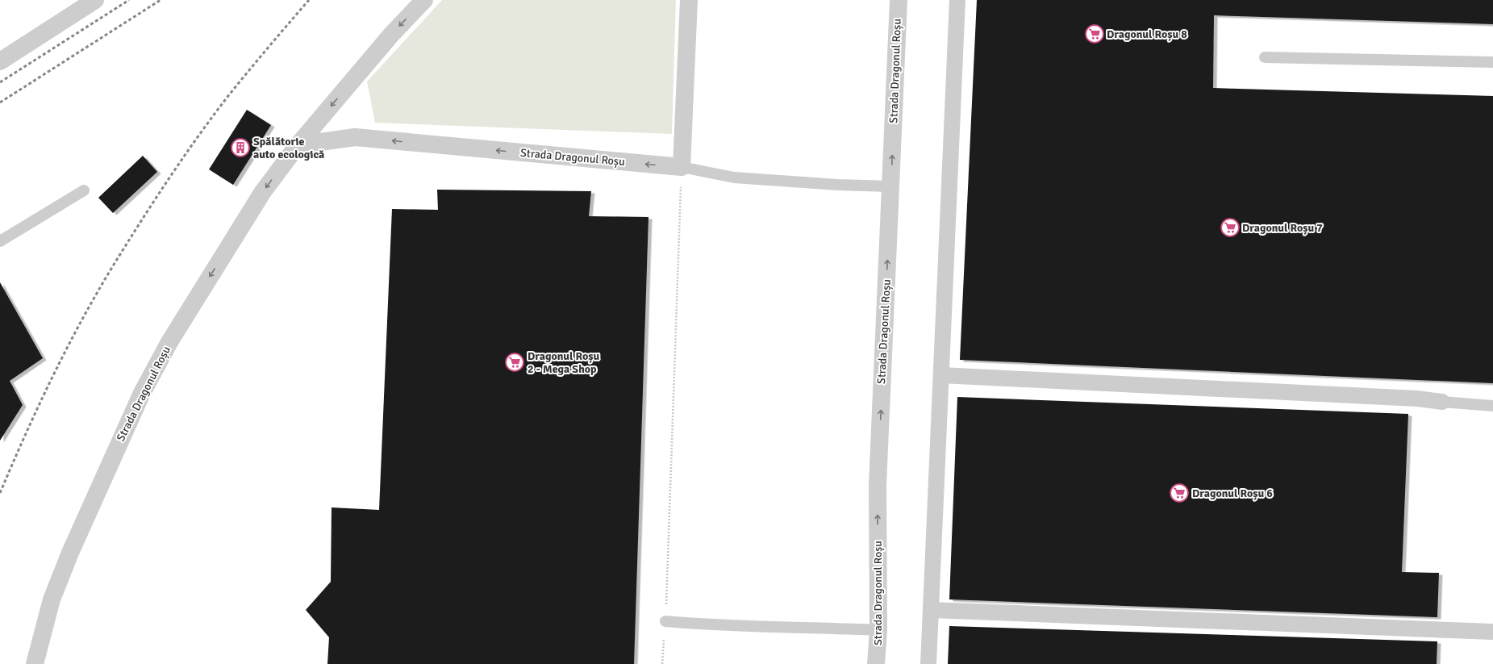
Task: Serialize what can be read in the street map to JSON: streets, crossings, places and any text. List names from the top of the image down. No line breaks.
{"streets":{"street":["Strada Dragonul Roșu"]},"places":{"supermarket":["Dragonul Roșu 8","Dragonul Roșu 7","Dragonul Roșu 2 - Mega Shop","Dragonul Roșu 6"],"building":["Spălătorie auto ecologică"]}}
